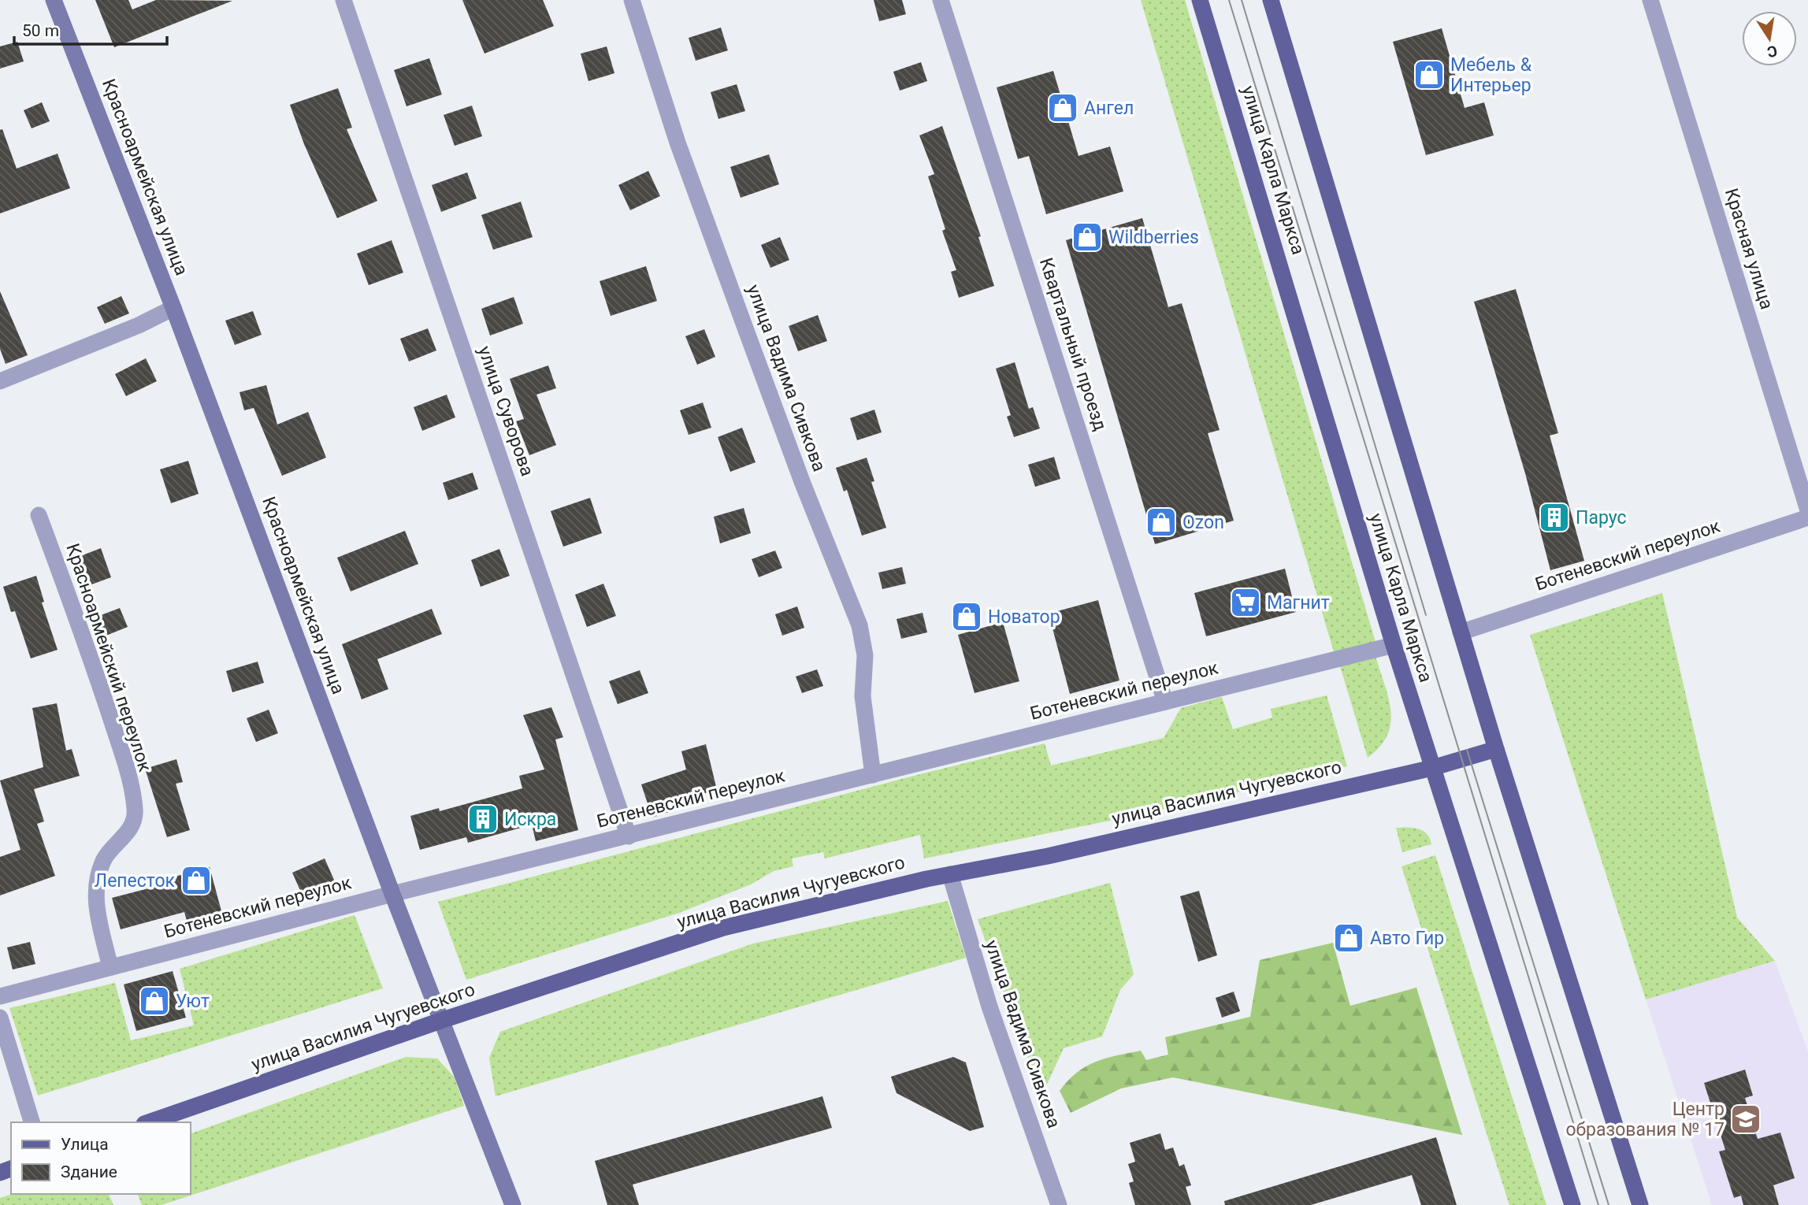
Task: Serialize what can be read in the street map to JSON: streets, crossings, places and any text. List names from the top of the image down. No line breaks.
{"streets":{"main road":["улица Карла Маркса","улица Василия Чугуевского"],"street":["Красноармейская улица","Красная улица","Квартальный проезд","улица Вадима Сивкова","улица Суворова","Ботеневский переулок","Красноармейский переулок"]},"crossings":[["улица Карла Маркса","Ботеневский переулок"],["улица Карла Маркса","улица Василия Чугуевского"],["Красноармейская улица","Ботеневский переулок"],["Красноармейская улица","улица Василия Чугуевского"],["Квартальный проезд","Ботеневский переулок"],["улица Вадима Сивкова","Ботеневский переулок"],["улица Вадима Сивкова","улица Василия Чугуевского"],["улица Суворова","Ботеневский переулок"],["Ботеневский переулок","Красноармейский переулок"]],"places":{"shop":["Мебель & Интерьер","Ангел","Wildberries","Ozon","Новатор","Лепесток","Авто Гир","Уют"],"building":["Парус","Искра"],"supermarket":["Магнит"],"school or university":["Центр образования № 17"]},"legend":["Улица","Здание"],"scale_bar":"50 m","north":"bottom"}
